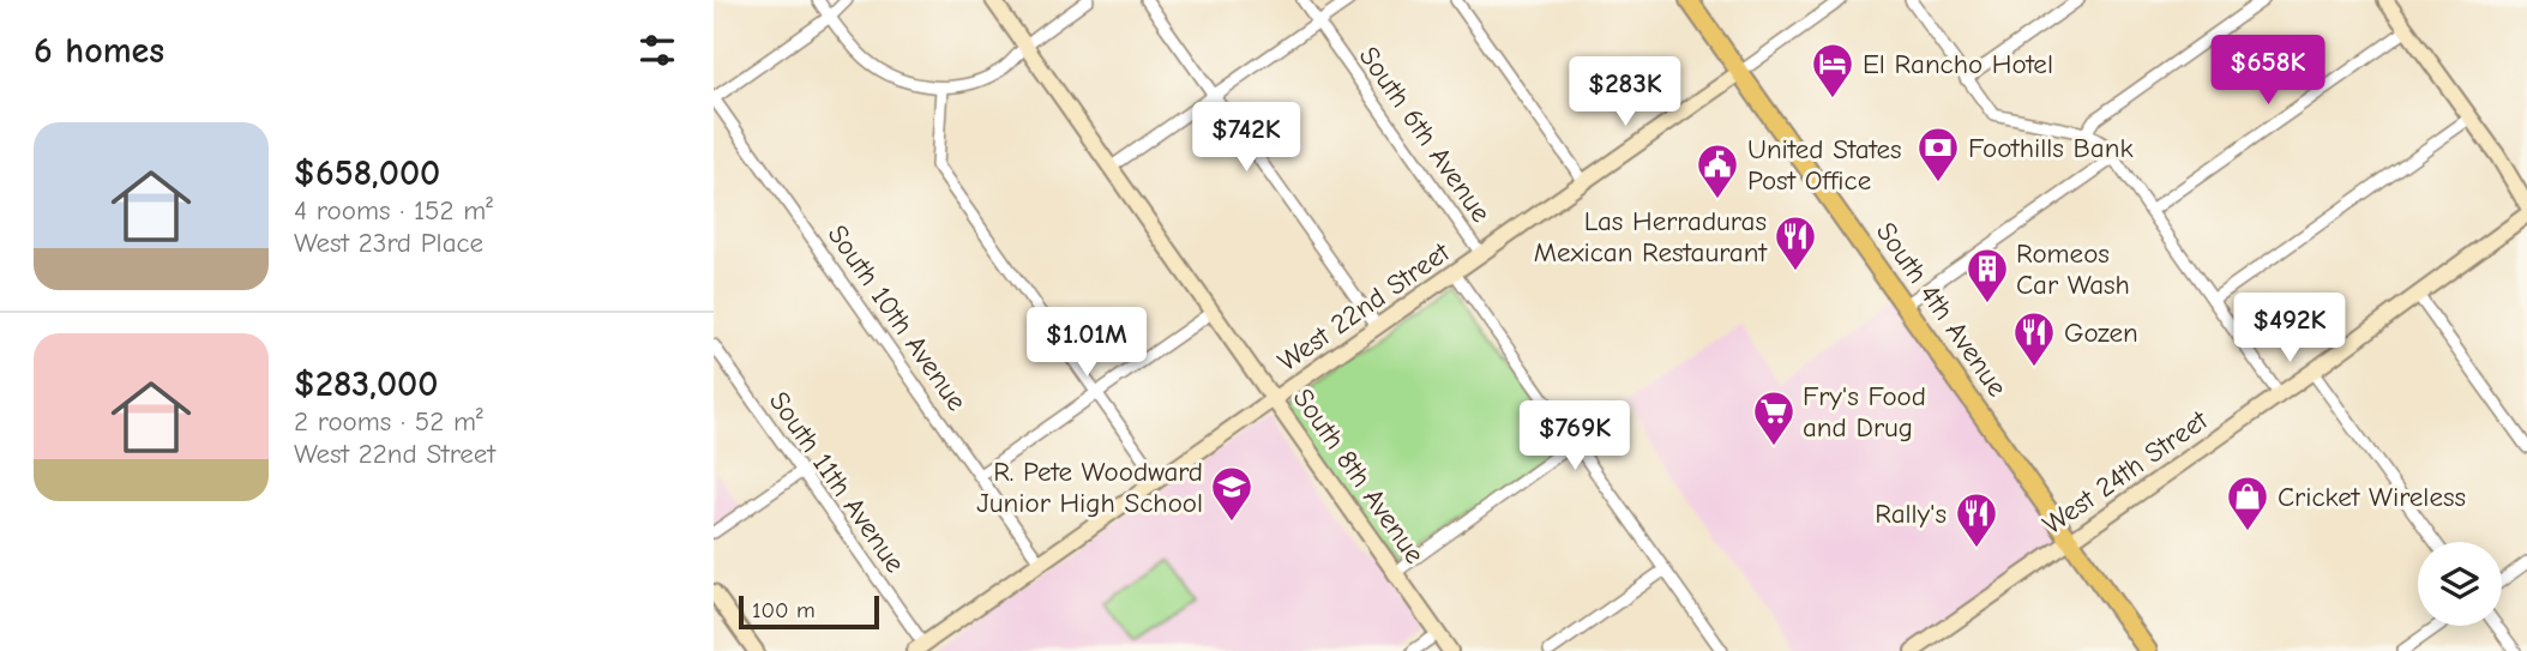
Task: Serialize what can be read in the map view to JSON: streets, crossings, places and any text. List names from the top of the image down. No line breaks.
{"streets":{"main road":["South 4th Avenue"],"street":["South 6th Avenue","West 22nd Street","South 10th Avenue","West 24th Street","South 8th Avenue","South 11th Avenue"]},"crossings":[["South 6th Avenue","West 22nd Street"],["West 22nd Street","South 4th Avenue"],["West 22nd Street","South 10th Avenue"],["West 22nd Street","South 8th Avenue"],["West 22nd Street","South 11th Avenue"],["South 4th Avenue","West 24th Street"]],"places":{"hotel":["El Rancho Hotel"],"bank":["Foothills Bank"],"public building":["United States Post Office"],"restaurant":["Las Herraduras Mexican Restaurant","Gozen","Rally's"],"building":["Romeos Car Wash"],"supermarket":["Fry's Food and Drug"],"school or university":["R. Pete Woodward Junior High School"],"shop":["Cricket Wireless"]},"scale_bar":"100 m","page":{"heading":"6 homes","price":["$658K","$283K","$742K","$492K","$1.01M","$769K"],"list":[{"name":"$658,000","note":"4 rooms · 152 m² · West 23rd Place"},{"name":"$283,000","note":"2 rooms · 52 m² · West 22nd Street"}],"scale":"100 m"}}
